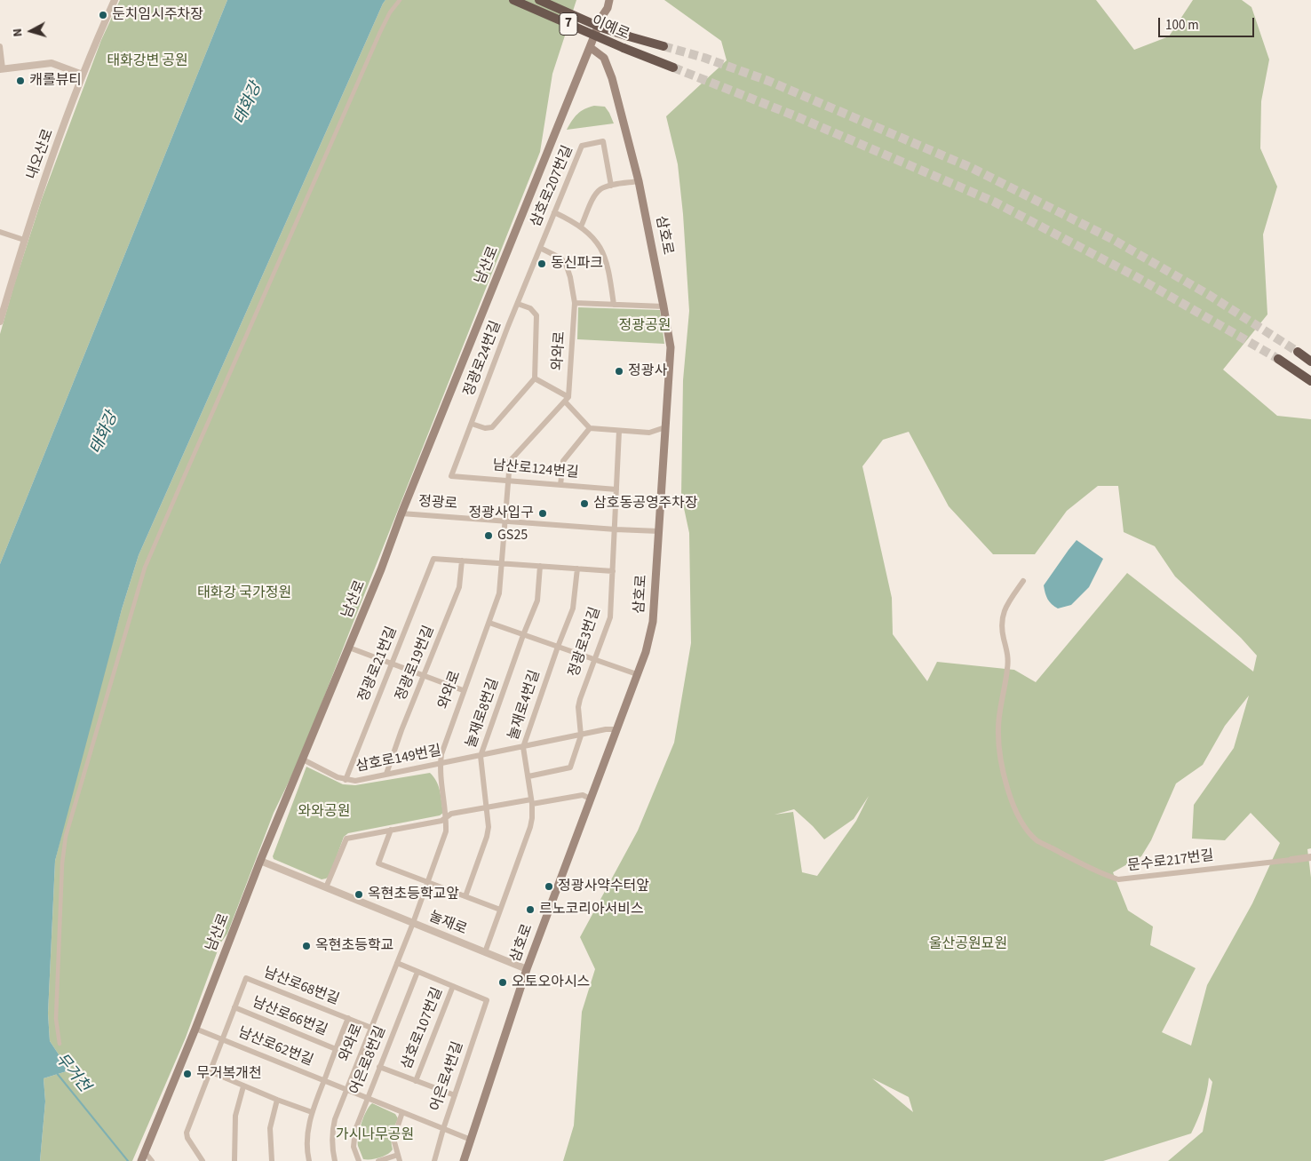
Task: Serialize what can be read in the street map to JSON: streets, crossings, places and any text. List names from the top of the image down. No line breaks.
{"streets":{"highway":["7","이예로"],"main road":["삼호로","남산로"],"street":["내오산로","삼호로207번길","와와로","정광로24번길","남산로124번길","정광로","정광로3번길","정광로19번길","정광로21번길","눌재로4번길","눌재로8번길","삼호로149번길","문수로217번길","눌재로","남산로68번길","남산로66번길","삼호로107번길","남산로62번길","어은로8번길","어은로4번길"]},"crossings":[["삼호로207번길","와와로"],["삼호로207번길","정광로24번길"],["삼호로","남산로"],["삼호로","정광로"],["삼호로","삼호로149번길"],["삼호로","눌재로"],["삼호로","남산로62번길"],["남산로","정광로"],["남산로","삼호로149번길"],["남산로","눌재로"],["남산로","남산로62번길"],["와와로","정광로24번길"],["와와로","남산로124번길"],["와와로","정광로"],["와와로","삼호로149번길"],["와와로","눌재로"],["와와로","남산로68번길"],["와와로","남산로62번길"],["정광로24번길","남산로124번길"],["남산로124번길","정광로3번길"],["정광로","정광로3번길"],["정광로3번길","삼호로149번길"],["정광로19번길","정광로21번길"],["정광로19번길","삼호로149번길"],["정광로21번길","삼호로149번길"],["눌재로4번길","삼호로149번길"],["눌재로4번길","눌재로"],["눌재로8번길","삼호로149번길"],["남산로68번길","남산로66번길"],["삼호로107번길","어은로8번길"],["삼호로107번길","어은로4번길"],["남산로62번길","어은로8번길"],["남산로62번길","어은로4번길"]],"water":["태화강","무거천"],"parks":["태화강변 공원","정광공원","태화강 국가정원","와와공원","울산공원묘원","가시나무공원"],"places":["둔치임시주차장","캐롤뷰티","동신파크","정광사","삼호동공영주차장","정광사입구","GS25","정광사약수터앞","옥현초등학교앞","르노코리아서비스","옥현초등학교","오토오아시스","무거복개천"],"scale_bar":"100 m","north":"left"}
